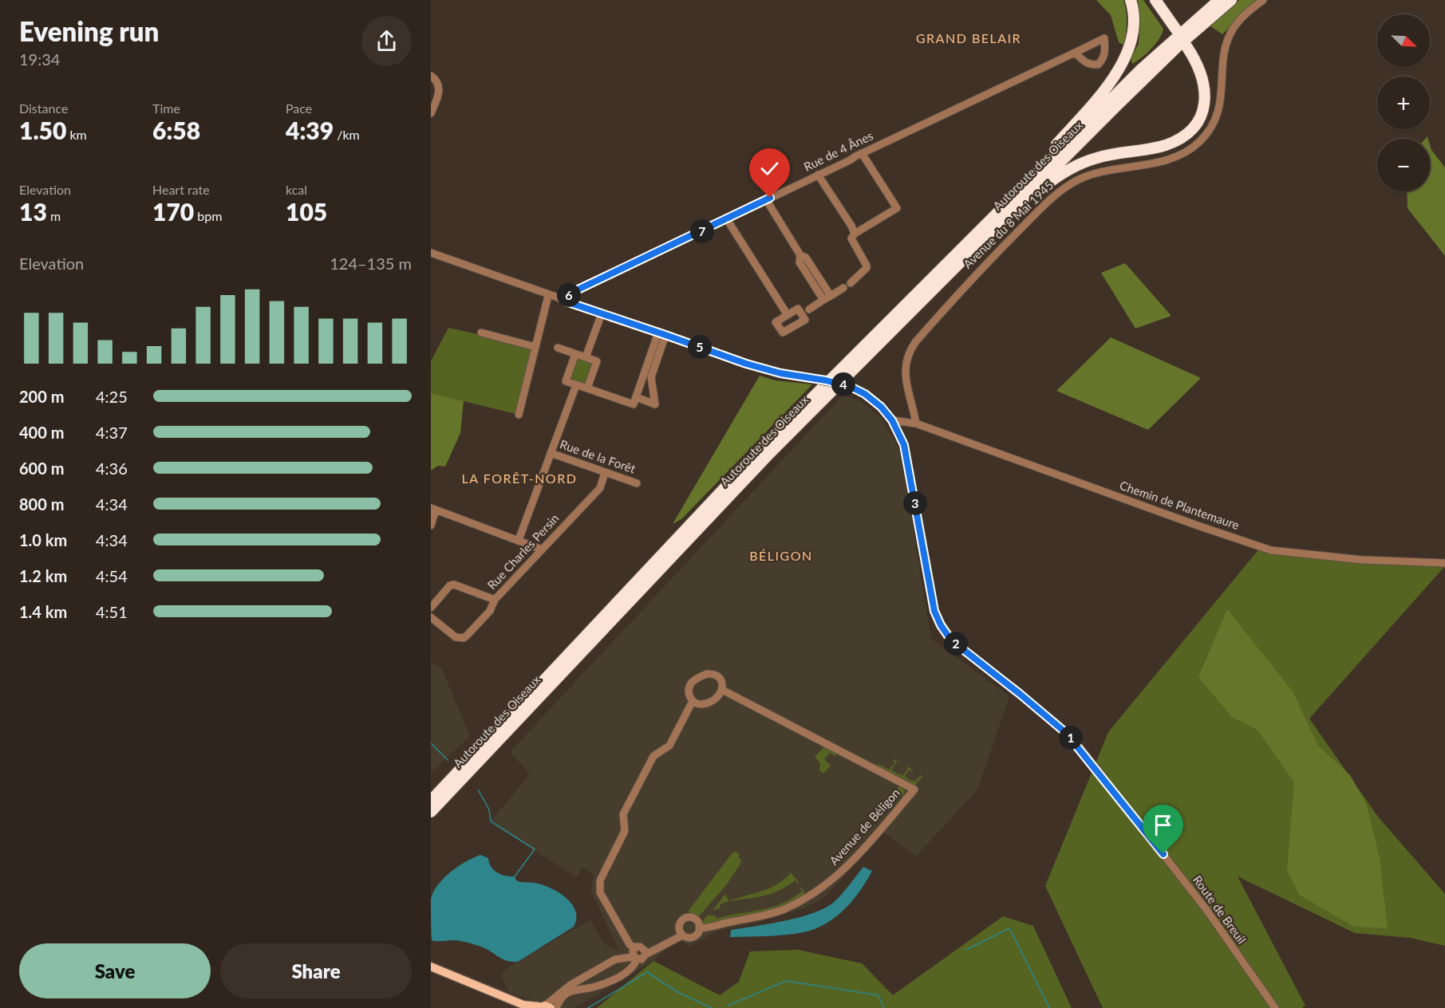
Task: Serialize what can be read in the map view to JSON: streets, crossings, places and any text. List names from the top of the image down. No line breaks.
{"streets":{"highway":["Autoroute des Oiseaux"],"street":["Rue de 4 Ânes","Avenue du 8 Mai 1945","Rue de la Forêt","Chemin de Plantemaure","Rue Charles Persin","Avenue de Béligon","Route de Breuil"]},"crossings":[["Avenue du 8 Mai 1945","Chemin de Plantemaure"],["Rue de la Forêt","Rue Charles Persin"]],"districts":["GRAND BELAIR","LA FORÊT-NORD","BÉLIGON"],"north":"bottom right","page":{"heading":["Evening run","19:34"],"map_buttons":["+","−"],"stats":[["Distance","1.50 km"],["Time","6:58"],["Pace","4:39 /km"],["Elevation","13 m"],["Heart rate","170 bpm"],["kcal","105"]],"pins":["7","6","5","4","3","2","1"],"chart":["Elevation","124–135 m"],"list":[{"name":"200 m","note":"4:25"},{"name":"400 m","note":"4:37"},{"name":"600 m","note":"4:36"},{"name":"800 m","note":"4:34"},{"name":"1.0 km","note":"4:34"},{"name":"1.2 km","note":"4:54"},{"name":"1.4 km","note":"4:51"}],"buttons":["Save","Share"]}}
